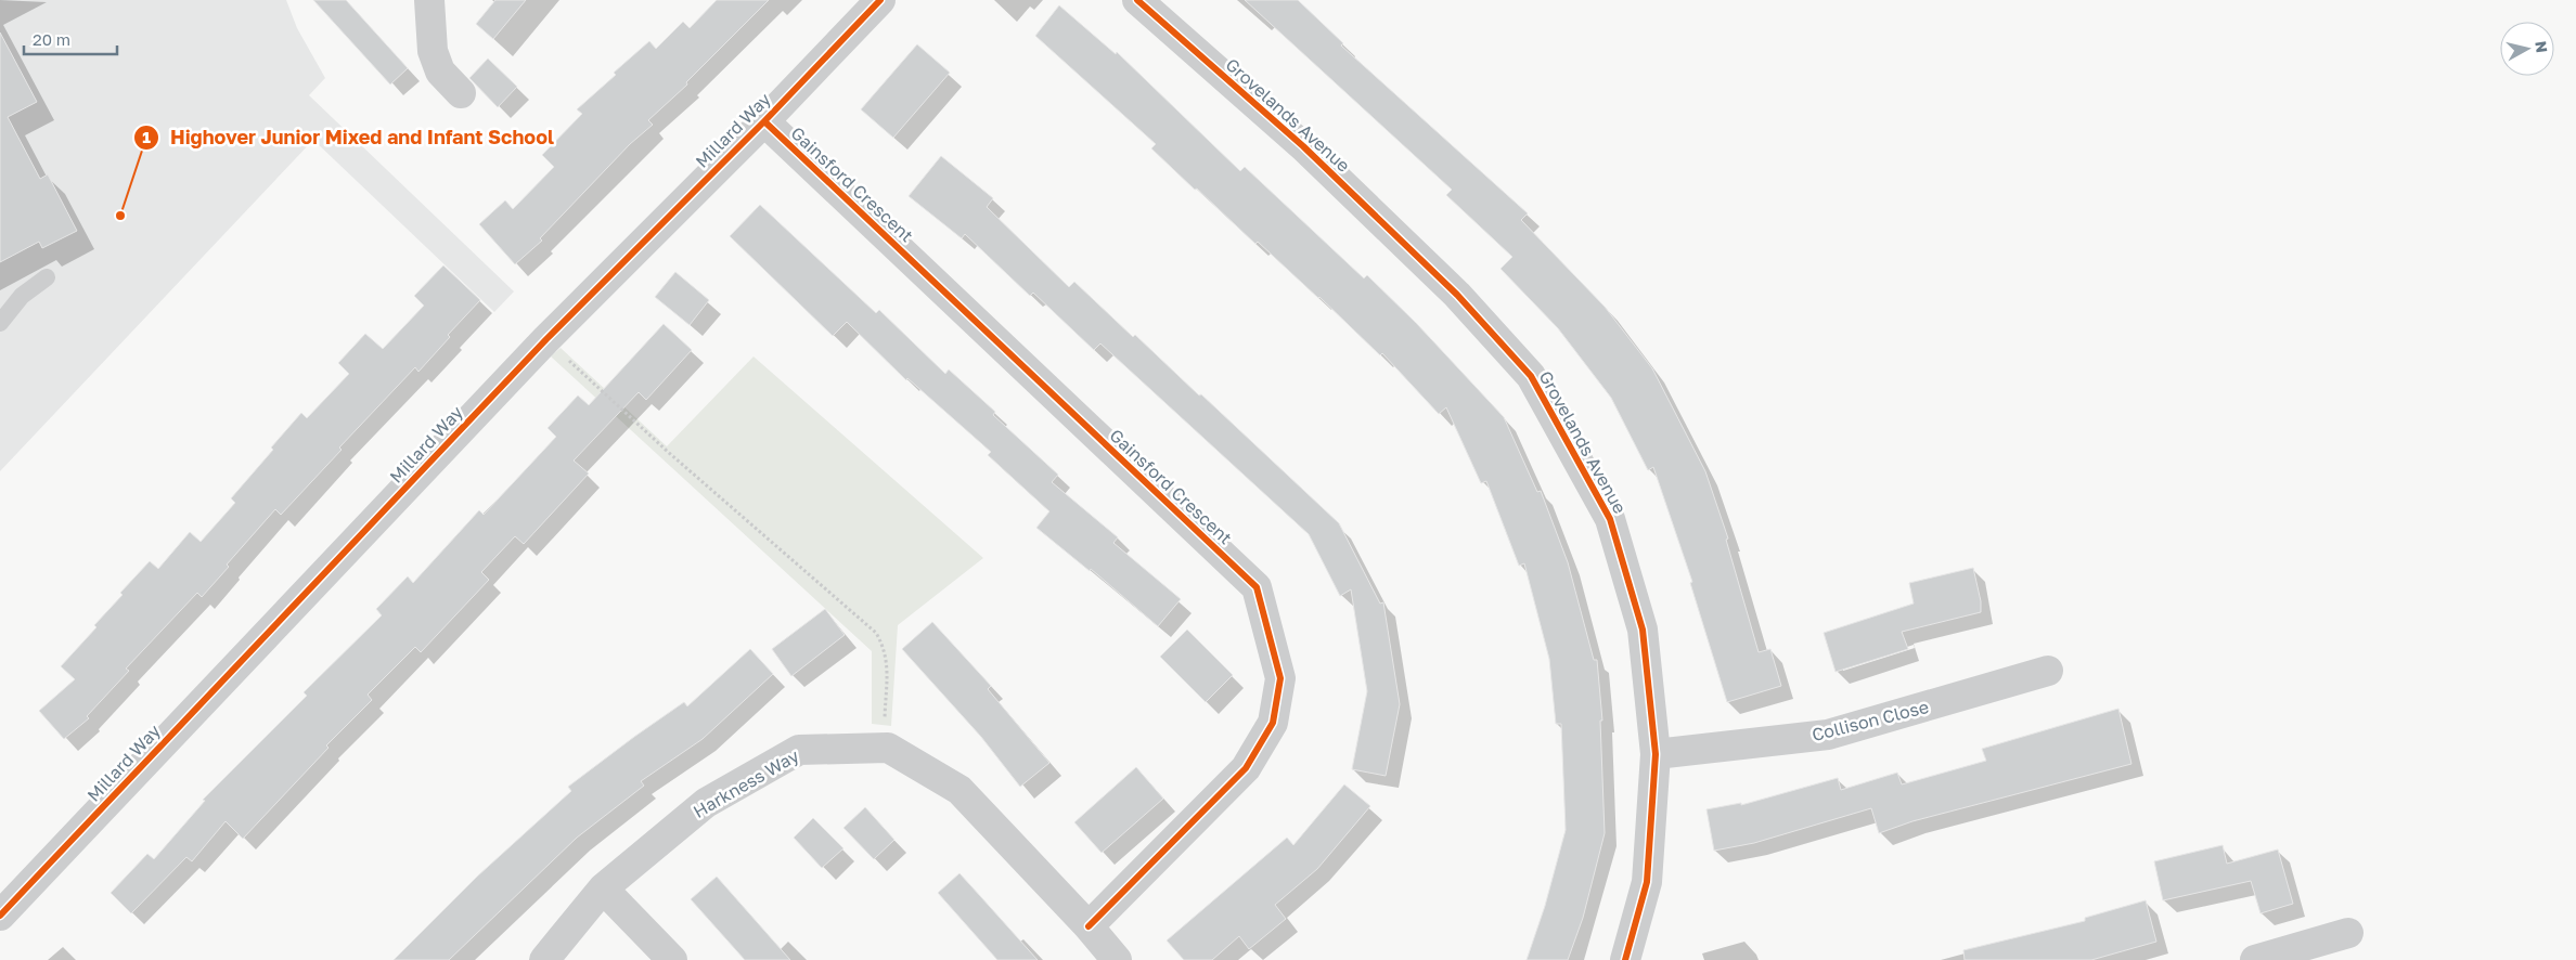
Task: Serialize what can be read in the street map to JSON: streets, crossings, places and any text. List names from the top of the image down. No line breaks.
{"streets":{"street":["Grovelands Avenue","Millard Way","Gainsford Crescent","Collison Close","Harkness Way"]},"crossings":[["Grovelands Avenue","Collison Close"],["Millard Way","Gainsford Crescent"],["Gainsford Crescent","Harkness Way"]],"places":["Highover Junior Mixed and Infant School"],"scale_bar":"20 m","north":"right"}
